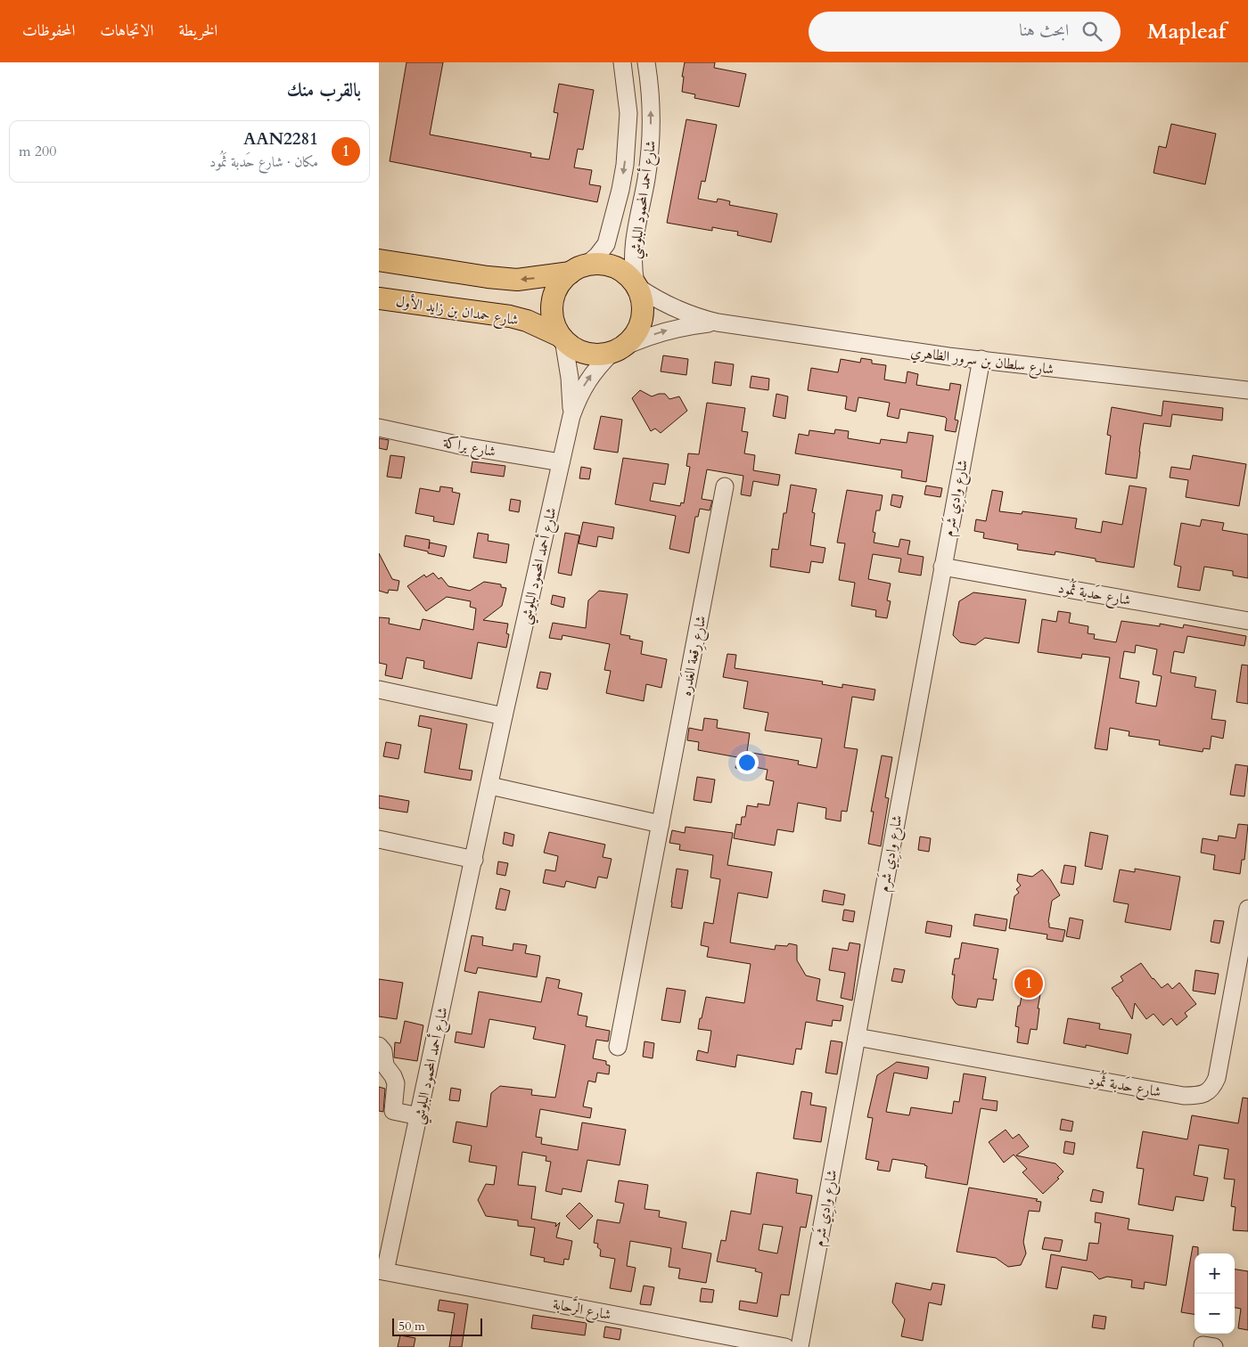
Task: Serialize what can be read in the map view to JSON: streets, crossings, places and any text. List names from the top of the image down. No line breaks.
{"streets":{"main road":["شارع حمدان بن زايد الأول"],"street":["شارع أحمد المحمود البلوشي","شارع سلطان بن سرور الظاهري","شارع براكة","شارع وادِي شَرم","شارع حَدبة ثَمُود","شارع رِقعة الغَدره","شارع الرَّحابة"]},"crossings":[["شارع أحمد المحمود البلوشي","شارع حمدان بن زايد الأول"],["شارع أحمد المحمود البلوشي","شارع سلطان بن سرور الظاهري"],["شارع أحمد المحمود البلوشي","شارع براكة"],["شارع أحمد المحمود البلوشي","شارع الرَّحابة"],["شارع حمدان بن زايد الأول","شارع سلطان بن سرور الظاهري"],["شارع سلطان بن سرور الظاهري","شارع وادِي شَرم"],["شارع وادِي شَرم","شارع حَدبة ثَمُود"]],"scale_bar":"50 m","page":{"header":"Mapleaf","search":"ابحث هنا","nav":["الخريطة","الاتجاهات","المحفوظات"],"heading":"بالقرب منك","list":[{"mark":"1","name":"AAN2281","note":"مكان · شارع حَدبة ثَمُود","value":"200 m"}],"pins":"1","map_buttons":["+","−"],"scale":"50 m"}}
